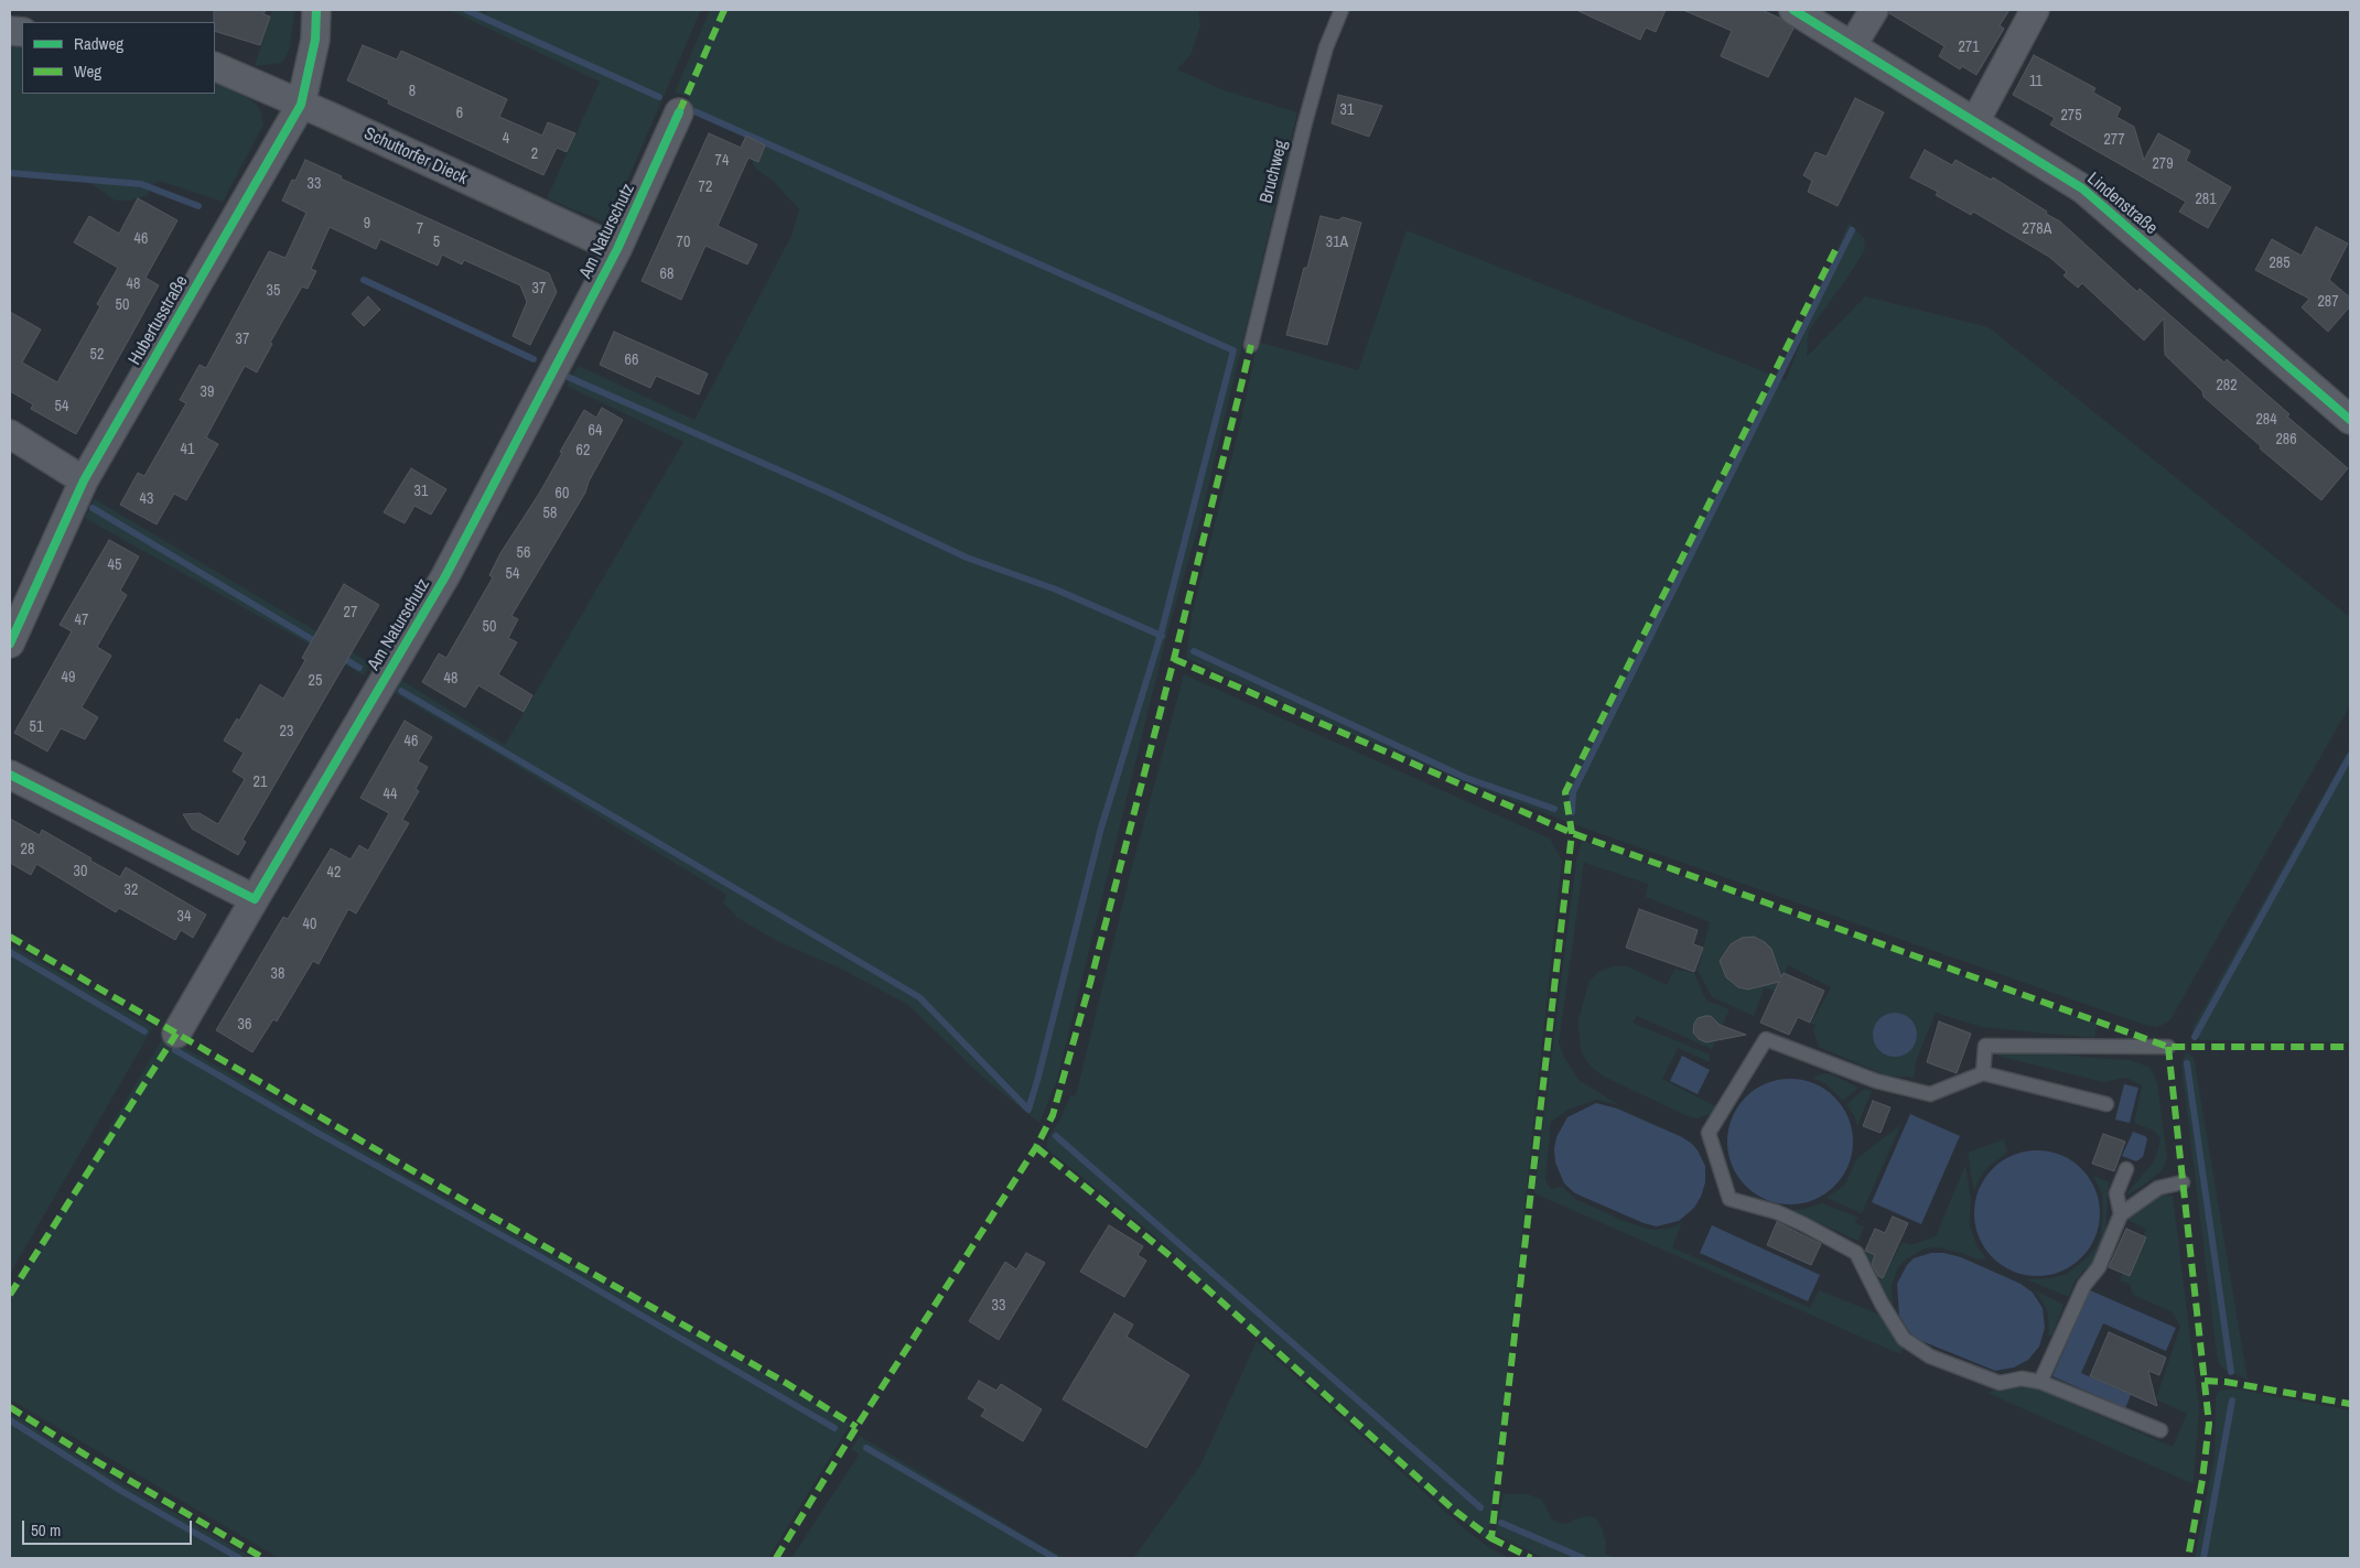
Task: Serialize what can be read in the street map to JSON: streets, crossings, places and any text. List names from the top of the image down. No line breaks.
{"streets":{"street":["Schuttorfer Dieck","Lindenstraße","Am Naturschutz","Hubertusstraße"],"lane":["Bruchweg"]},"crossings":[["Schuttorfer Dieck","Am Naturschutz"],["Schuttorfer Dieck","Hubertusstraße"]],"house_numbers":["271","11","8","31","6","275","4","277","2","74","279","33","72","281","9","7","278A","46","5","70","31A","285","68","48","37","35","287","50","37","52","66","282","39","54","284","64","286","41","62","31","60","43","58","56","45","54","27","47","50","49","48","25","51","23","46","21","44","28","30","42","32","34","40","38","36","33"],"legend":["Radweg","Weg"],"scale_bar":"50 m"}
